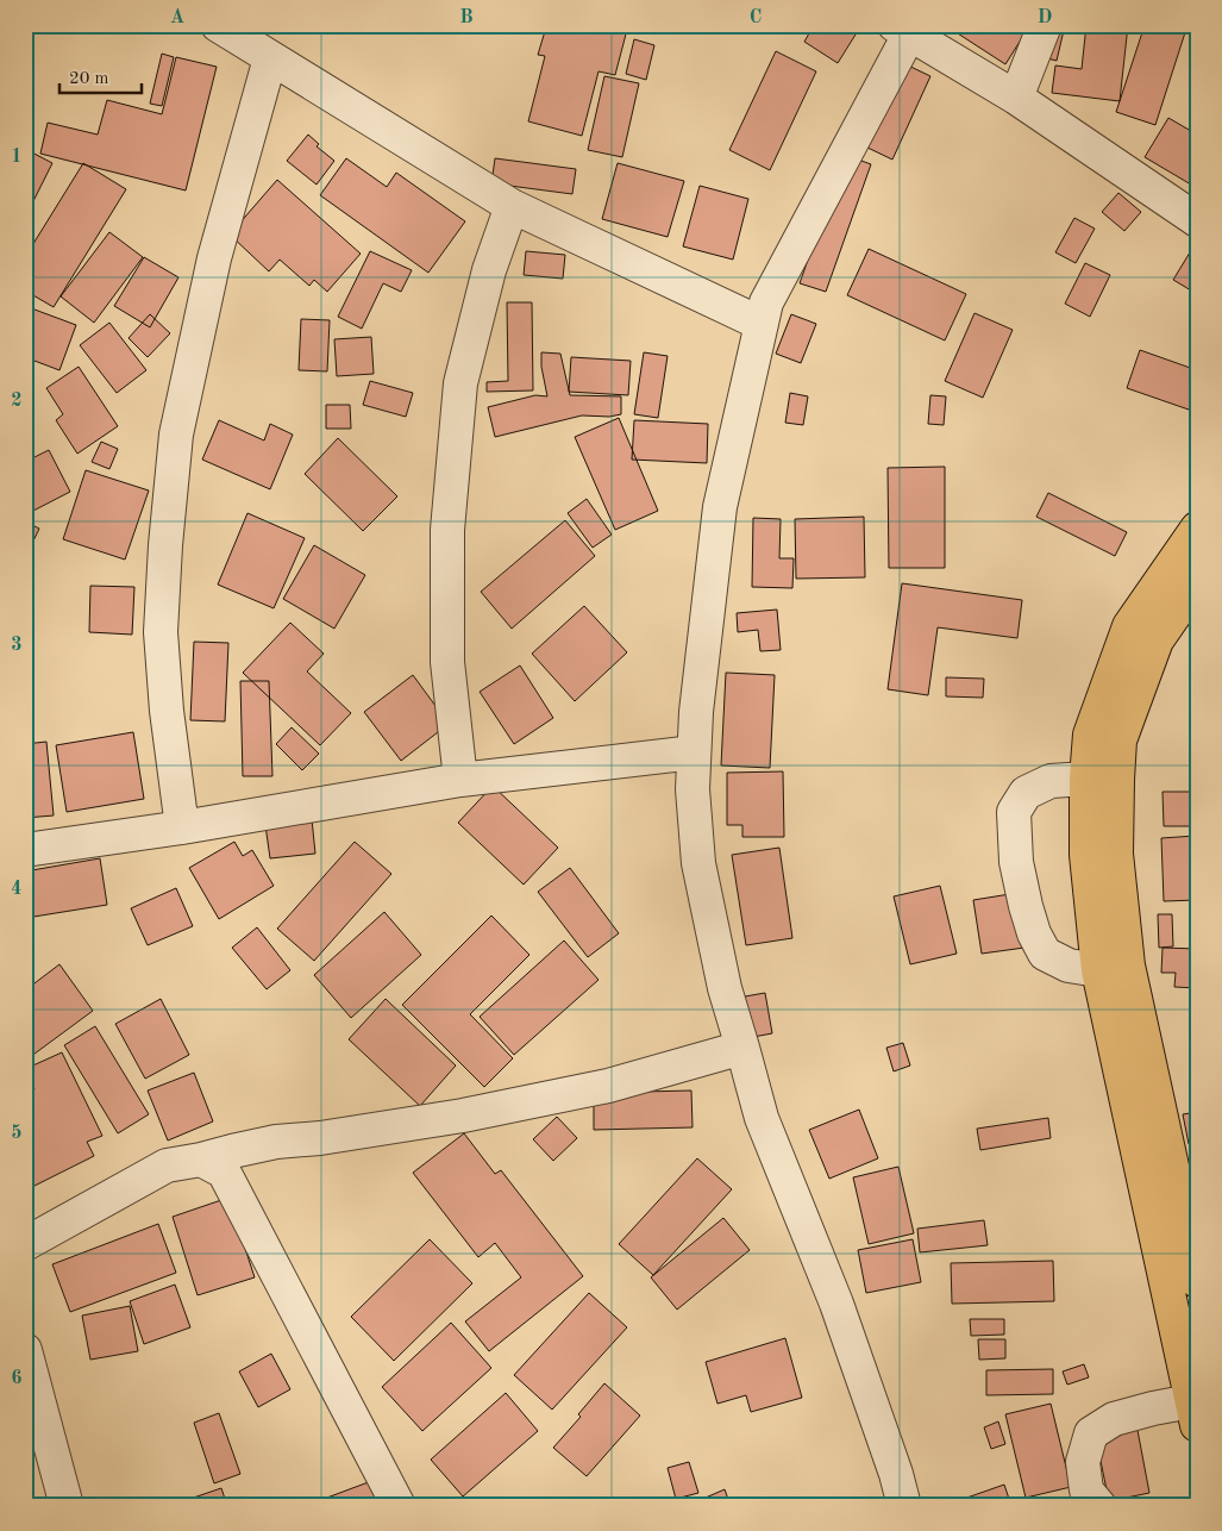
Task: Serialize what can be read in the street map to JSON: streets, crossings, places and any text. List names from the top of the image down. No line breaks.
{"scale_bar":"20 m","grid":{"columns":["A","B","C","D"],"rows":["1","2","3","4","5","6"]}}
